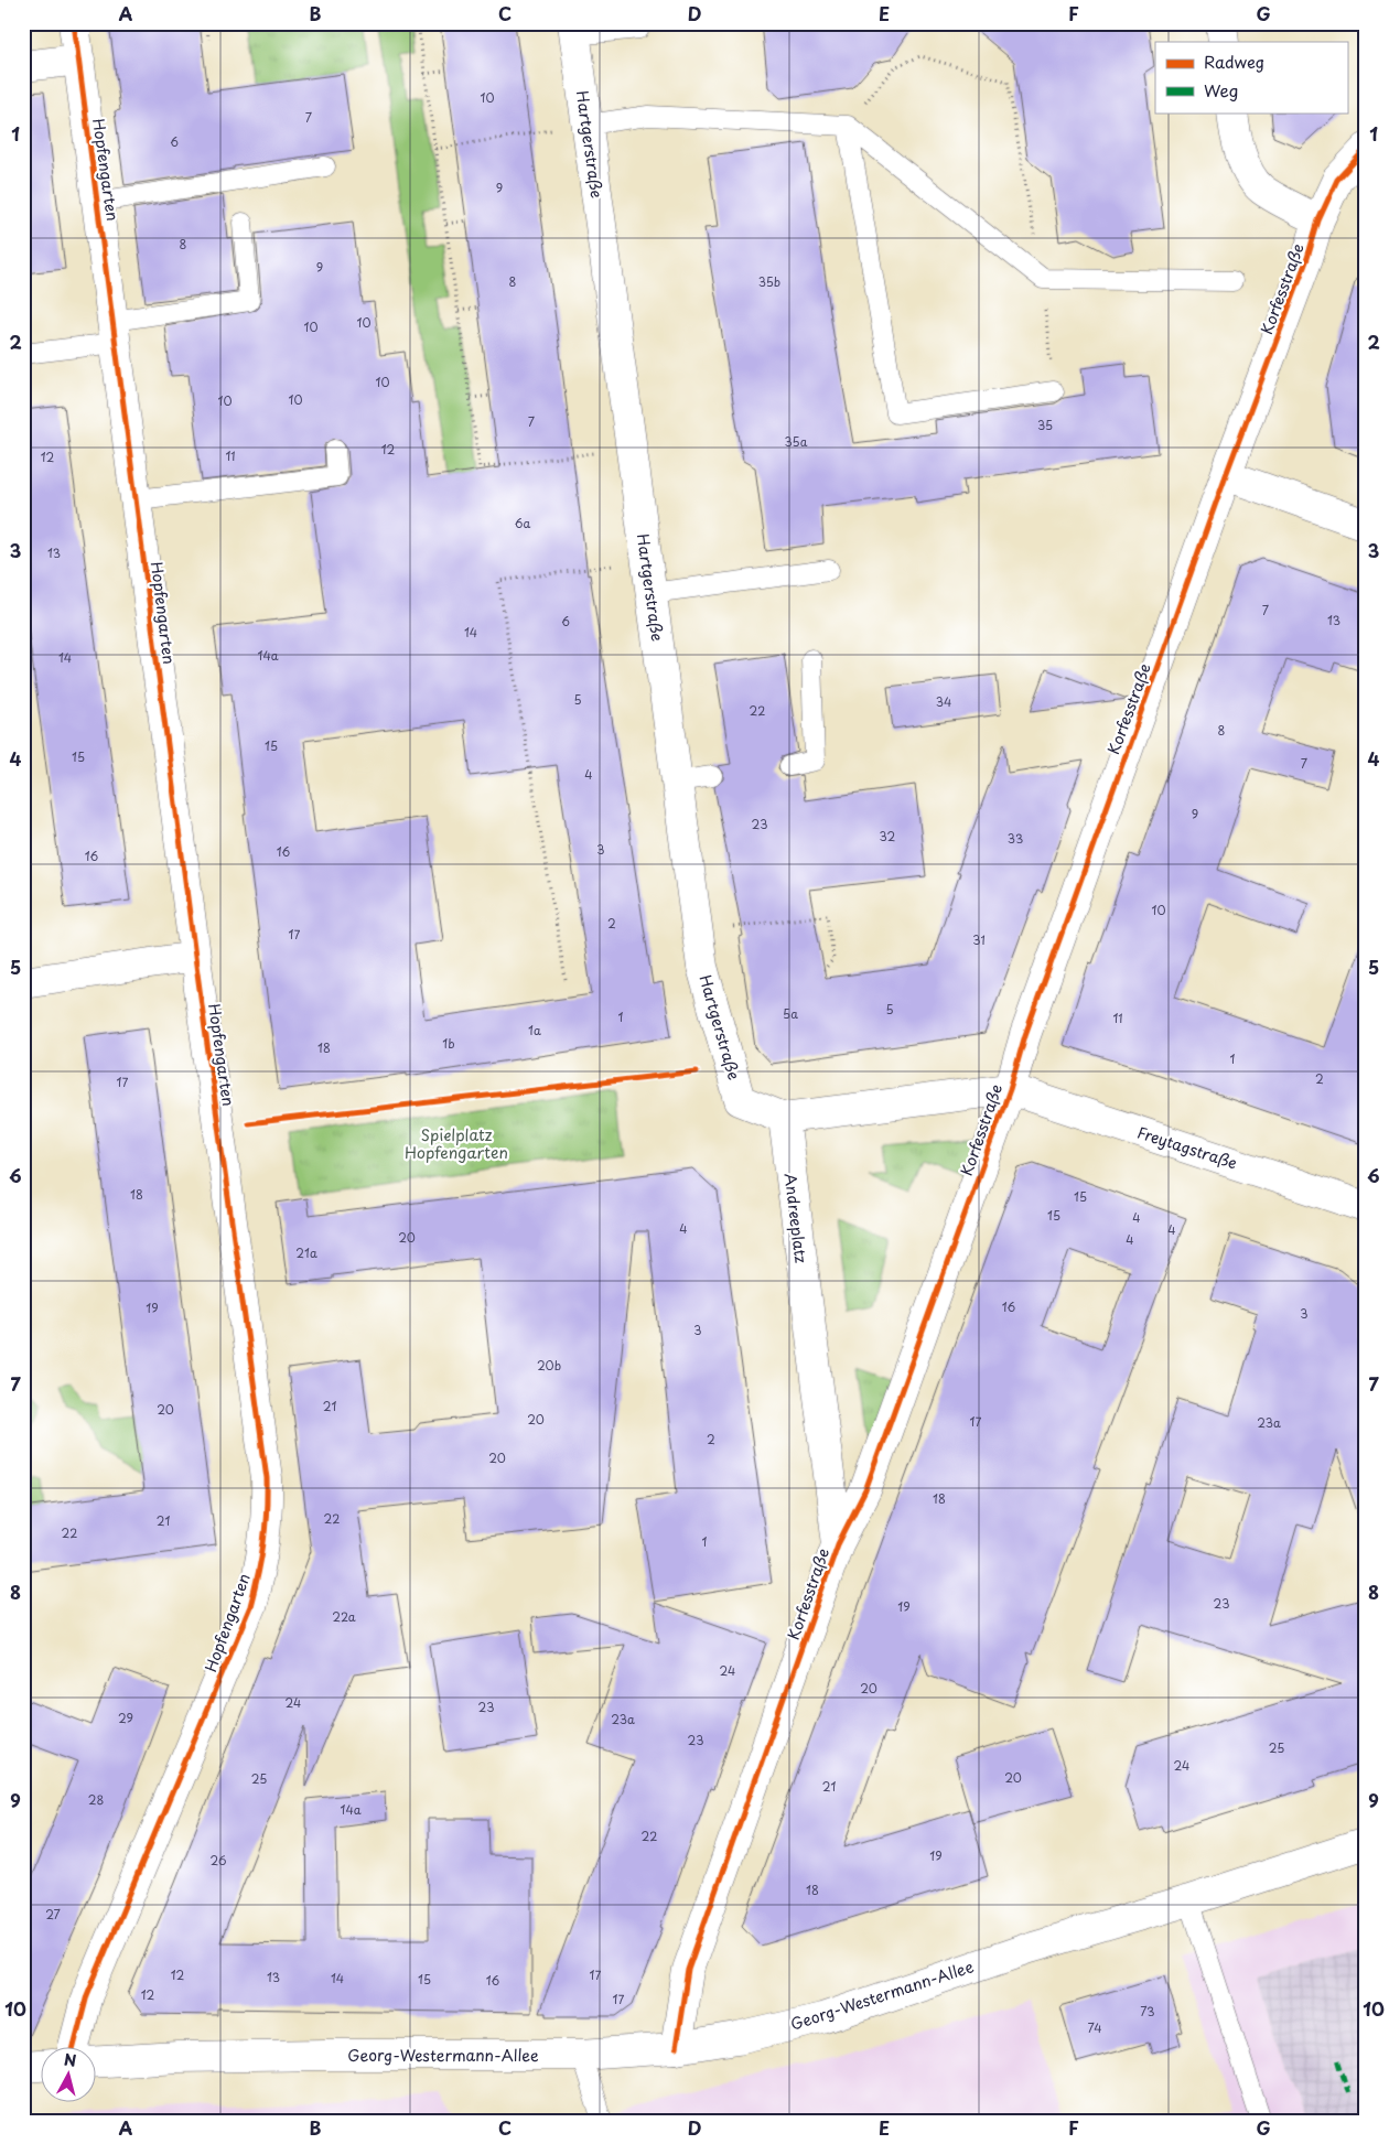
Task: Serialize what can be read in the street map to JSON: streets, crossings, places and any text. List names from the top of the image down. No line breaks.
{"streets":{"street":["Hartgerstraße","Hopfengarten","Korfesstraße","Freytagstraße","Andreeplatz","Georg-Westermann-Allee"]},"crossings":[["Hartgerstraße","Andreeplatz"],["Korfesstraße","Freytagstraße"],["Korfesstraße","Andreeplatz"],["Korfesstraße","Georg-Westermann-Allee"]],"parks":["Spielplatz Hopfengarten"],"house_numbers":["10","7","6","9","8","9","8","35b","10","10","10","10","10","7","35","35a","12","11","12","6a","13","7","13","6","14","14a","14","5","34","22","8","15","15","7","4","9","23","32","33","3","16","16","10","2","17","31","5","5a","1","11","1a","1b","18","1","2","17","18","15","15","4","4","4","20","4","21a","16","19","3","3","20b","21","20","20","17","23a","2","20","18","22","21","22","1","23","19","22a","24","20","24","23","29","23a","23","25","24","20","25","21","28","14a","22","19","26","18","27","12","17","13","14","15","16","12","17","73","74"],"legend":["Radweg","Weg"],"north":"top","grid":{"columns":["A","B","C","D","E","F","G"],"rows":["1","2","3","4","5","6","7","8","9","10"]}}
